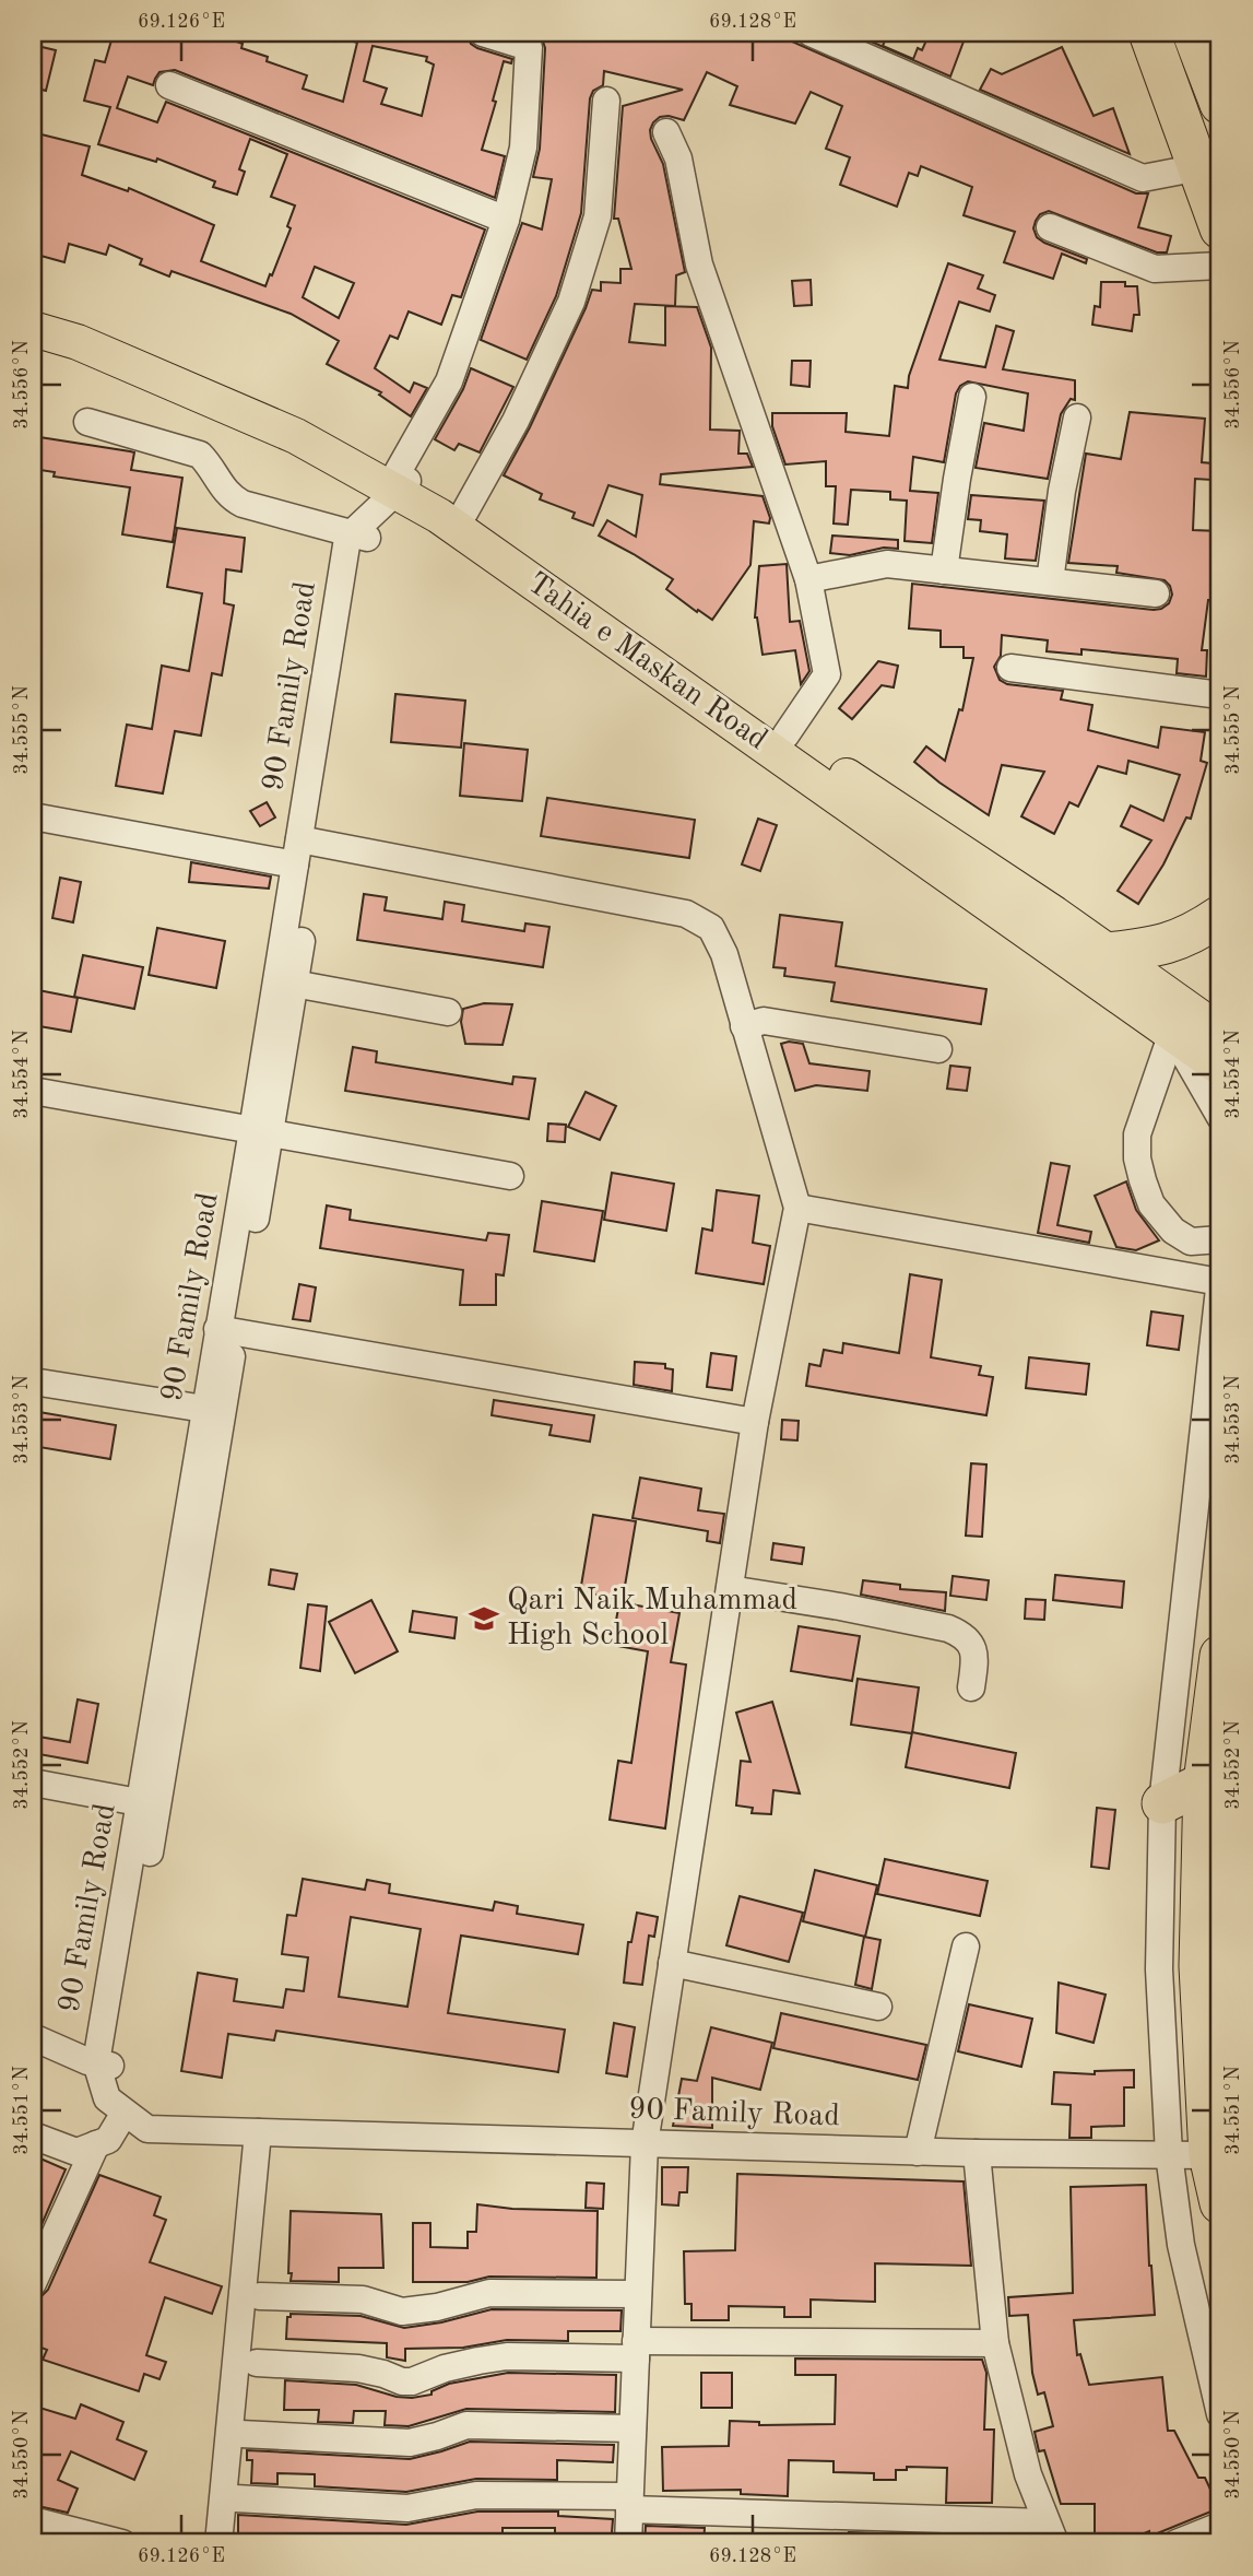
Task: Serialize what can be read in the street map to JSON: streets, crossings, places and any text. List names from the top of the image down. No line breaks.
{"streets":{"main road":["Tahia e Maskan Road"],"street":["90 Family Road"]},"crossings":[["Tahia e Maskan Road","90 Family Road"]],"places":{"school or university":["Qari Naik Muhammad High School"]},"coordinates":["69.126°E","69.128°E","34.556°N","34.555°N","34.554°N","34.553°N","34.552°N","34.551°N","34.550°N"]}
